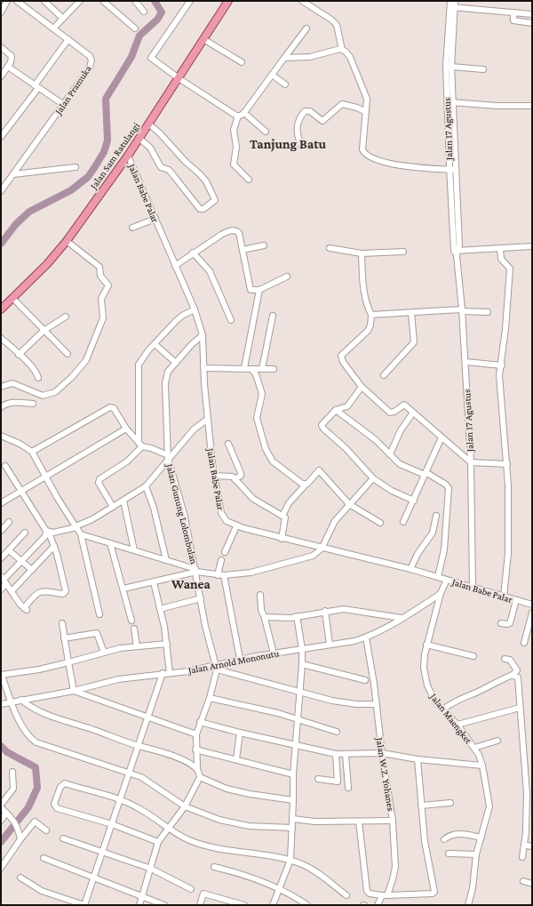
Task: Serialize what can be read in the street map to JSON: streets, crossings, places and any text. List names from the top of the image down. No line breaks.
{"streets":{"main road":["Jalan Sam Ratulangi"],"street":["Jalan Pramuka","Jalan 17 Agustus","Jalan Babe Palar","Jalan Gunung Lolombulan","Jalan Arnold Mononutu","Jalan Maengket","Jalan W.Z. Yohanes"]},"crossings":[["Jalan 17 Agustus","Jalan Babe Palar"],["Jalan Sam Ratulangi","Jalan Babe Palar"],["Jalan Babe Palar","Jalan Gunung Lolombulan"],["Jalan Gunung Lolombulan","Jalan Arnold Mononutu"],["Jalan Arnold Mononutu","Jalan Maengket"],["Jalan Arnold Mononutu","Jalan W.Z. Yohanes"]],"districts":["Tanjung Batu","Wanea"]}
